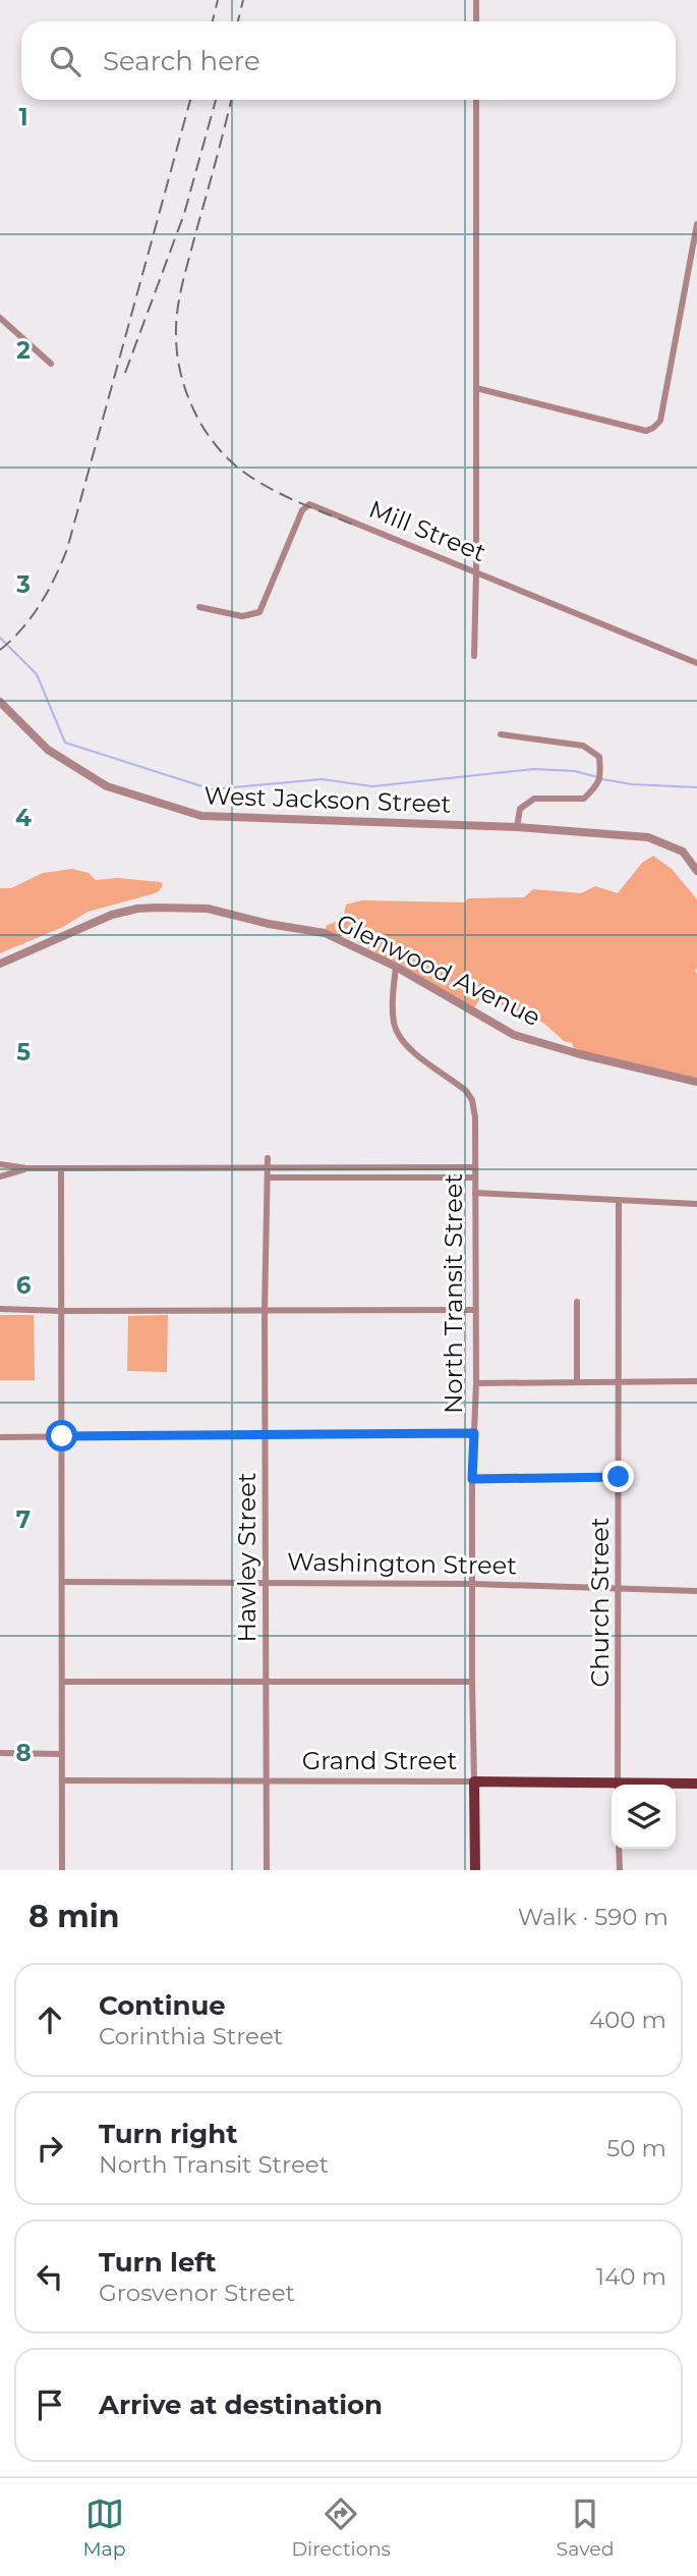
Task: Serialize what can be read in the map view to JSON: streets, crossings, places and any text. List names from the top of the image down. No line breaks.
{"streets":{"main road":["North Transit Street","Grand Street"],"street":["Mill Street","West Jackson Street","Glenwood Avenue","Hawley Street","Washington Street","Church Street"]},"crossings":[["Glenwood Avenue","North Transit Street"],["North Transit Street","Washington Street"],["North Transit Street","Grand Street"],["Hawley Street","Washington Street"],["Hawley Street","Grand Street"],["Washington Street","Church Street"]],"page":{"search":"Search here","heading":["8 min","Walk · 590 m"],"list":[["Continue","Corinthia Street","400 m"],["Turn right","North Transit Street","50 m"],["Turn left","Grosvenor Street","140 m"],"Arrive at destination"],"nav":["Map","Directions","Saved"]},"grid":{"rows":["1","2","3","4","5","6","7","8"]}}
